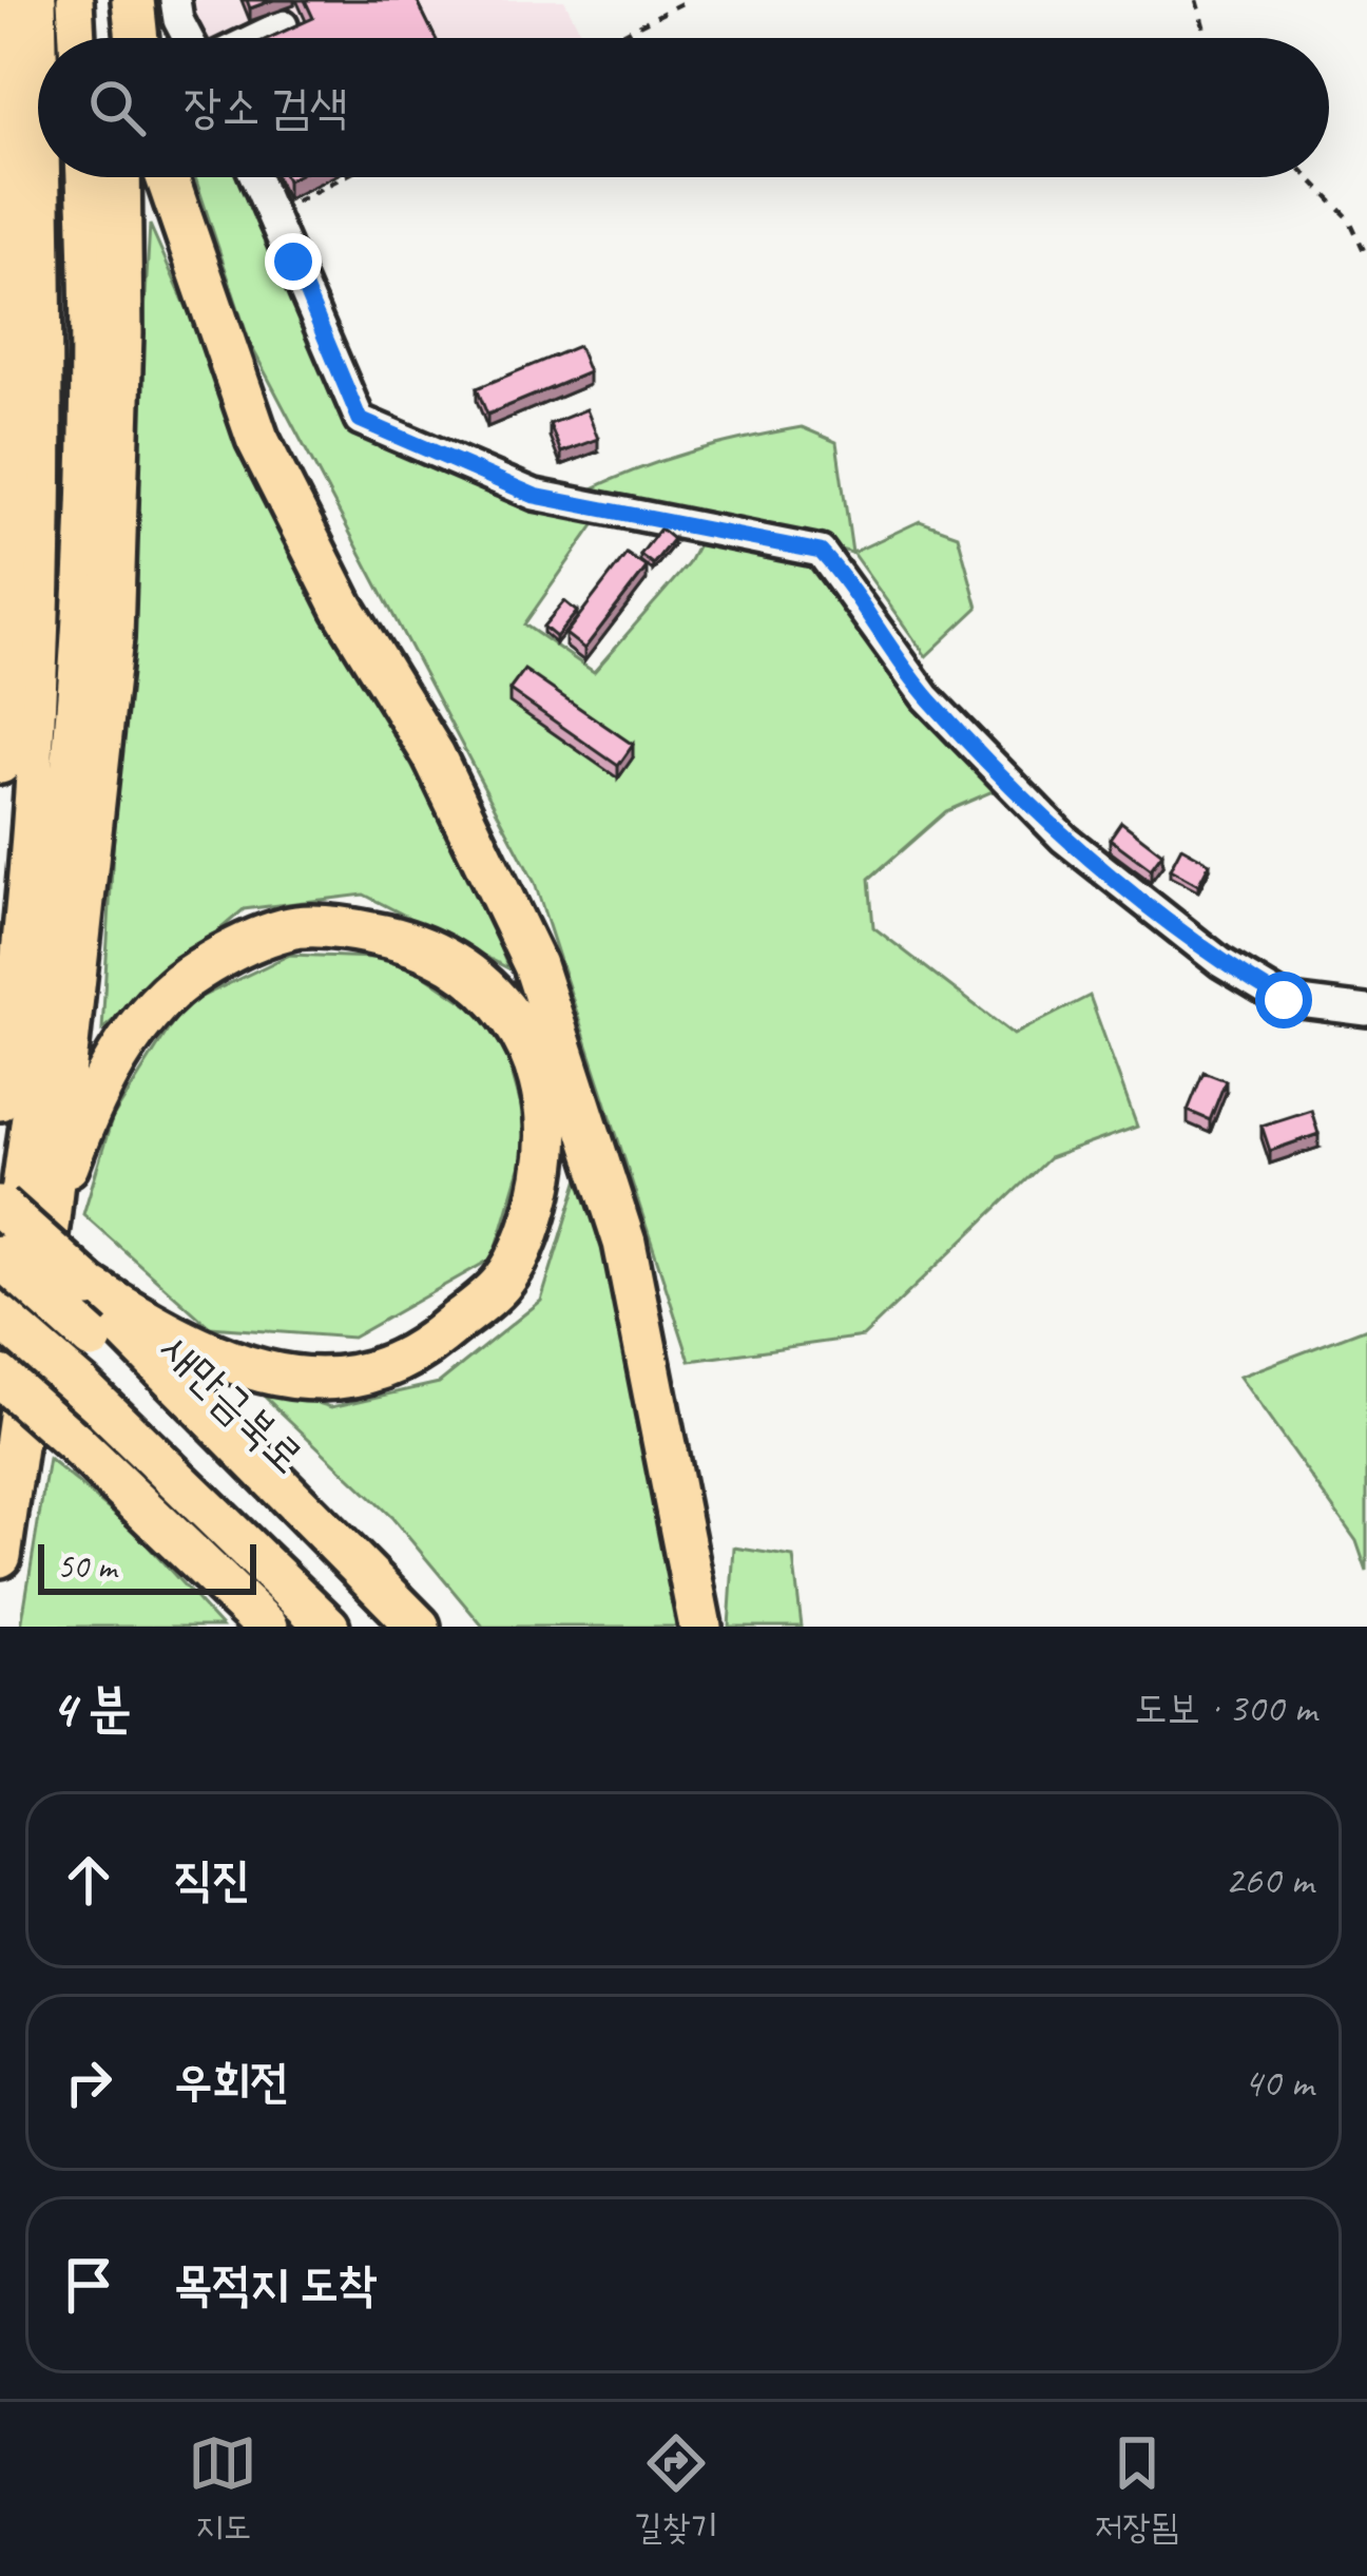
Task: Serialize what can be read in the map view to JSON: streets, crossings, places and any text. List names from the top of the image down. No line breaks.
{"streets":{"highway":["새만금북로"]},"scale_bar":"50 m","page":{"search":"장소 검색","scale":"50 m","heading":["4 분","도보 · 300 m"],"list":[["직진","260 m"],["우회전","40 m"],"목적지 도착"],"nav":["지도","길찾기","저장됨"]}}
